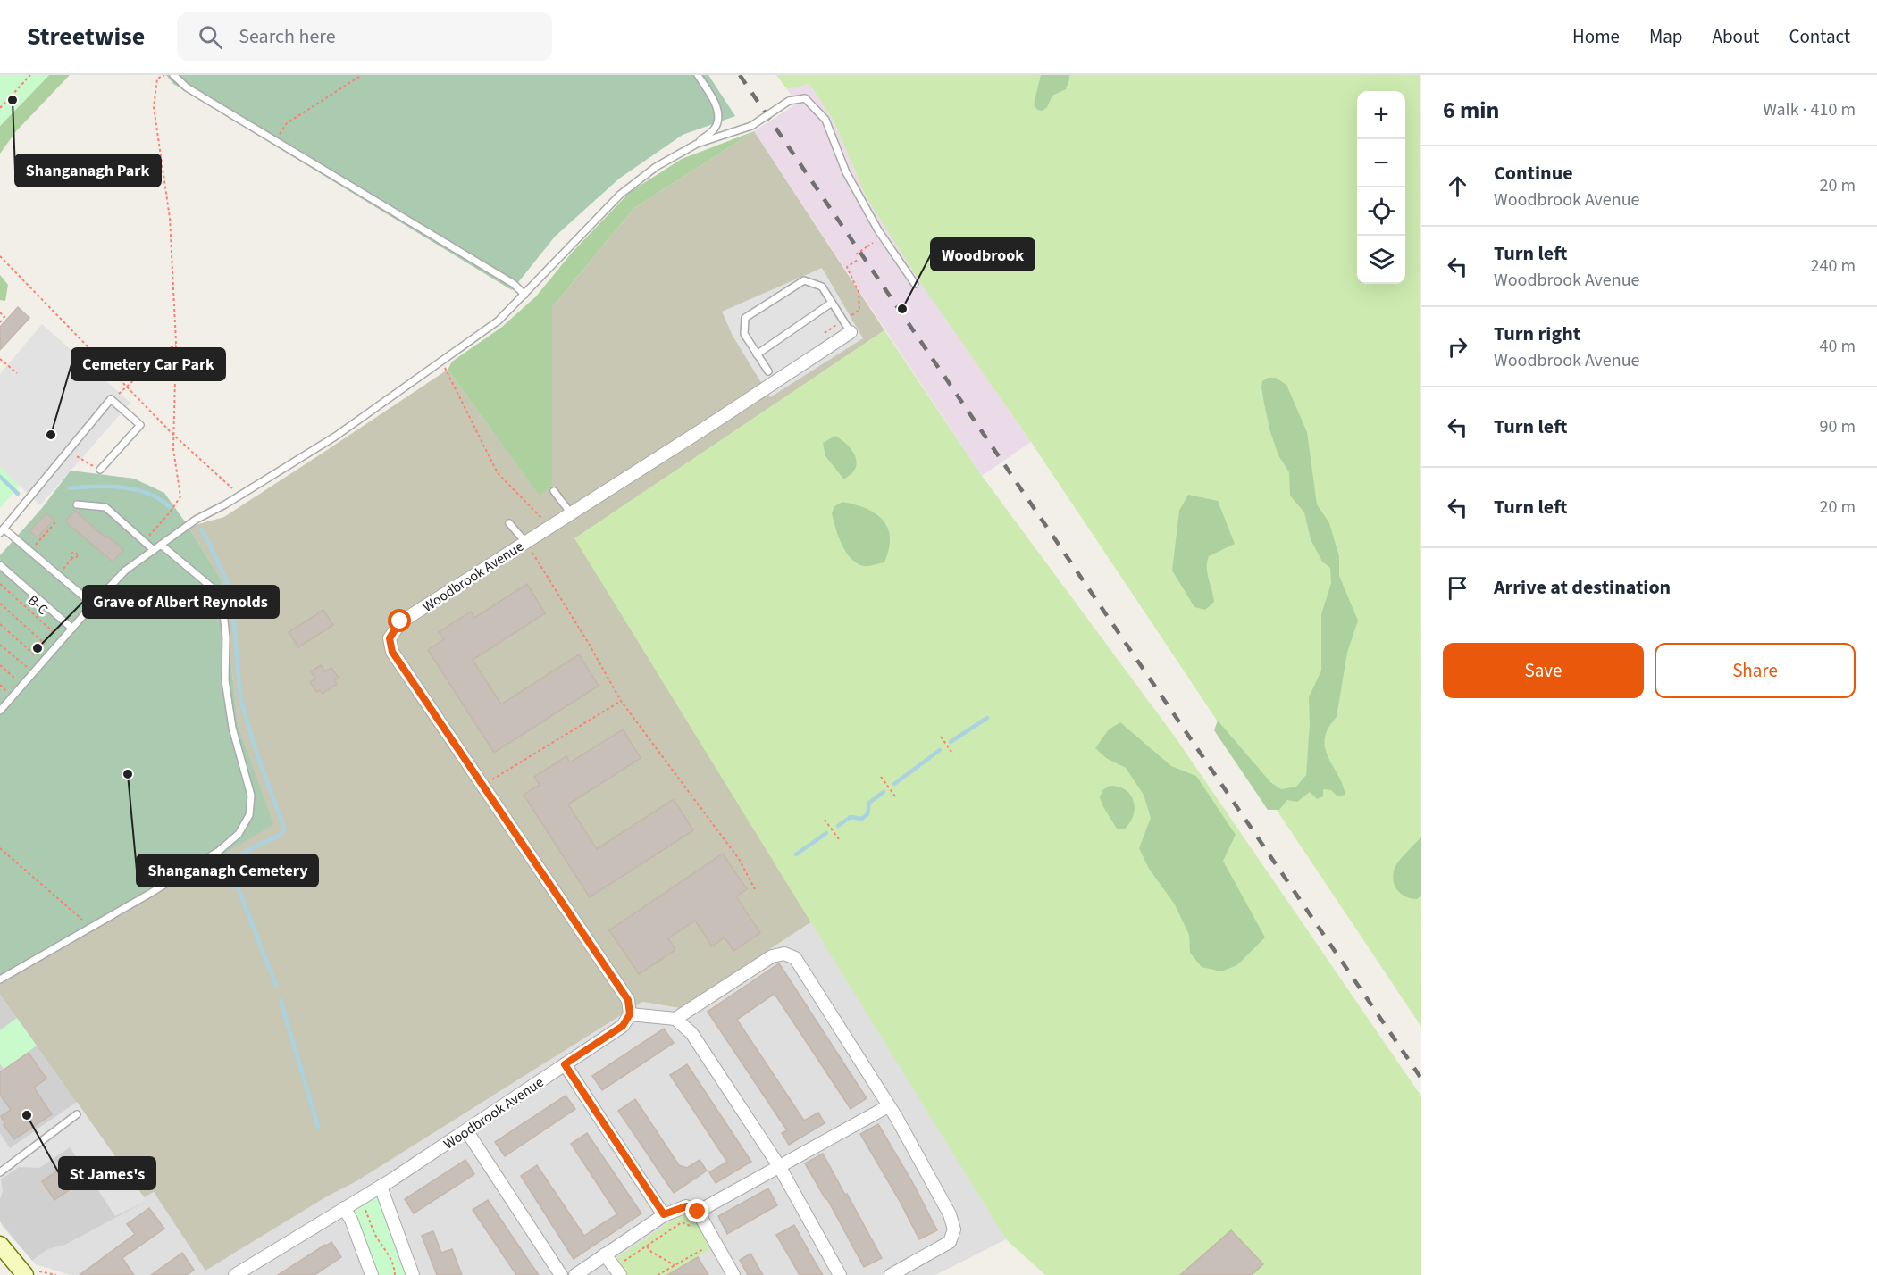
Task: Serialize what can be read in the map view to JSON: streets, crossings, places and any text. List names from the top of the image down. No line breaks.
{"streets":{"street":["Woodbrook Avenue"],"path":["B-C"]},"places":["Shanganagh Park","Woodbrook","Cemetery Car Park","Grave of Albert Reynolds","Shanganagh Cemetery","St James's"],"page":{"header":"Streetwise","search":"Search here","nav":["Home","Map","About","Contact"],"heading":["6 min","Walk · 410 m"],"map_buttons":["+","−"],"list":[["Continue","Woodbrook Avenue","20 m"],["Turn left","Woodbrook Avenue","240 m"],["Turn right","Woodbrook Avenue","40 m"],["Turn left","90 m"],["Turn left","20 m"],"Arrive at destination"],"buttons":["Save","Share"]}}
